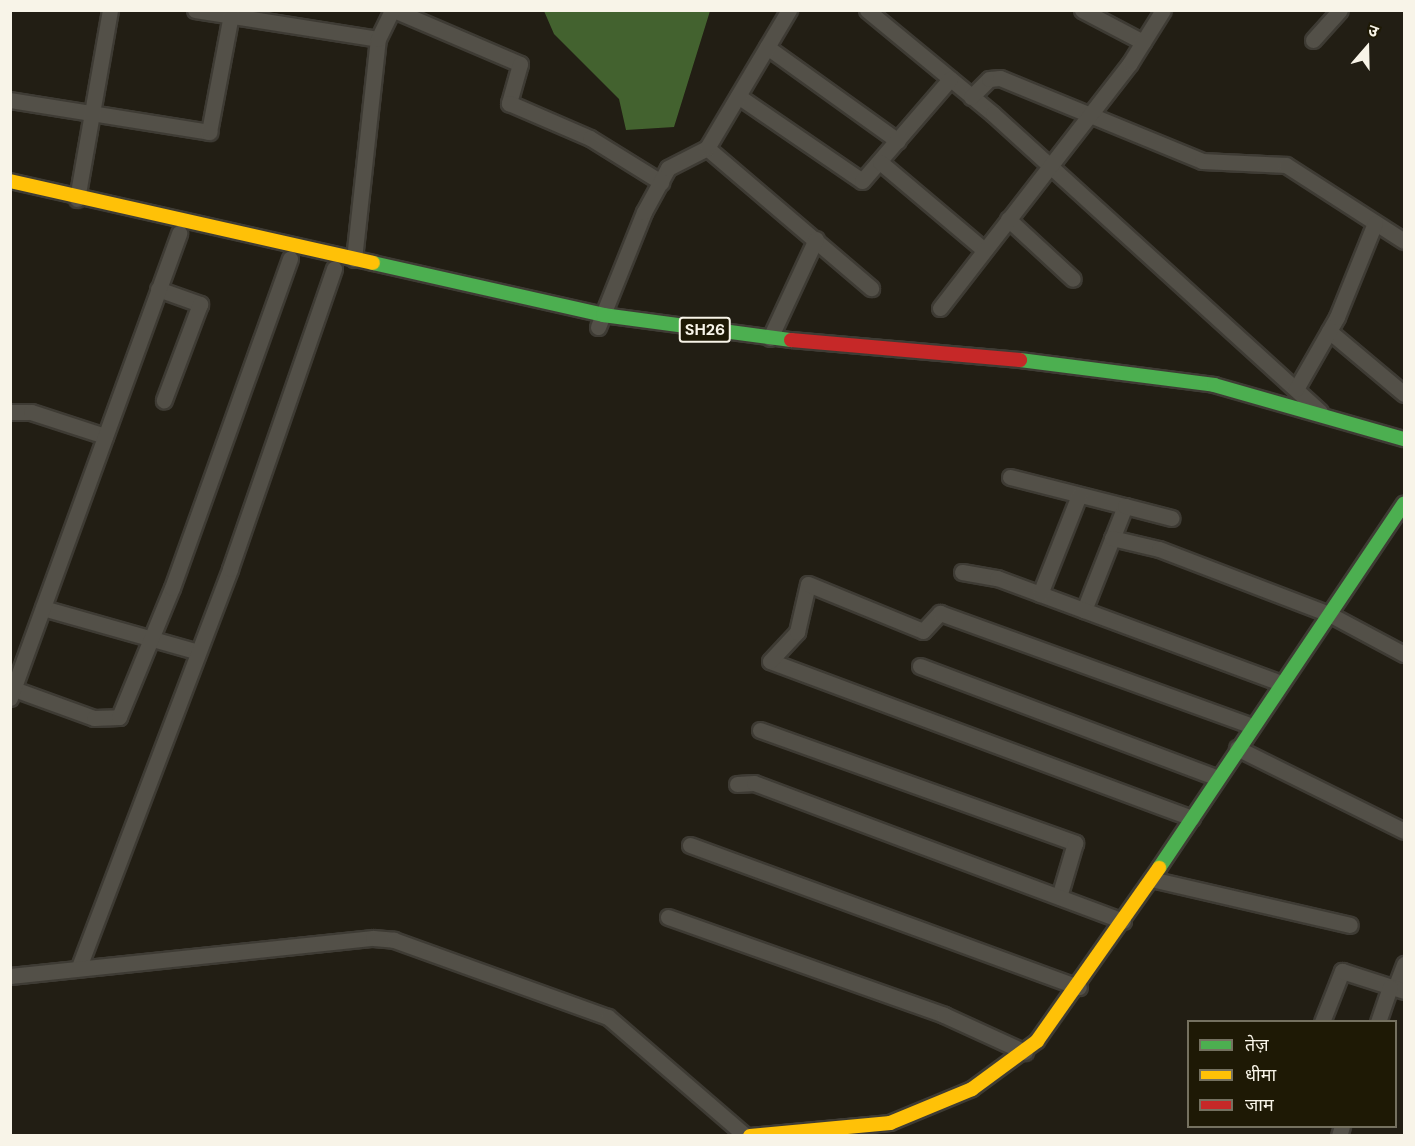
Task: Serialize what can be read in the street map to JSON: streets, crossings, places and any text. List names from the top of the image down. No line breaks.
{"streets":{"main road":["SH26"]},"legend":["तेज़","धीमा","जाम"],"north":"top"}
